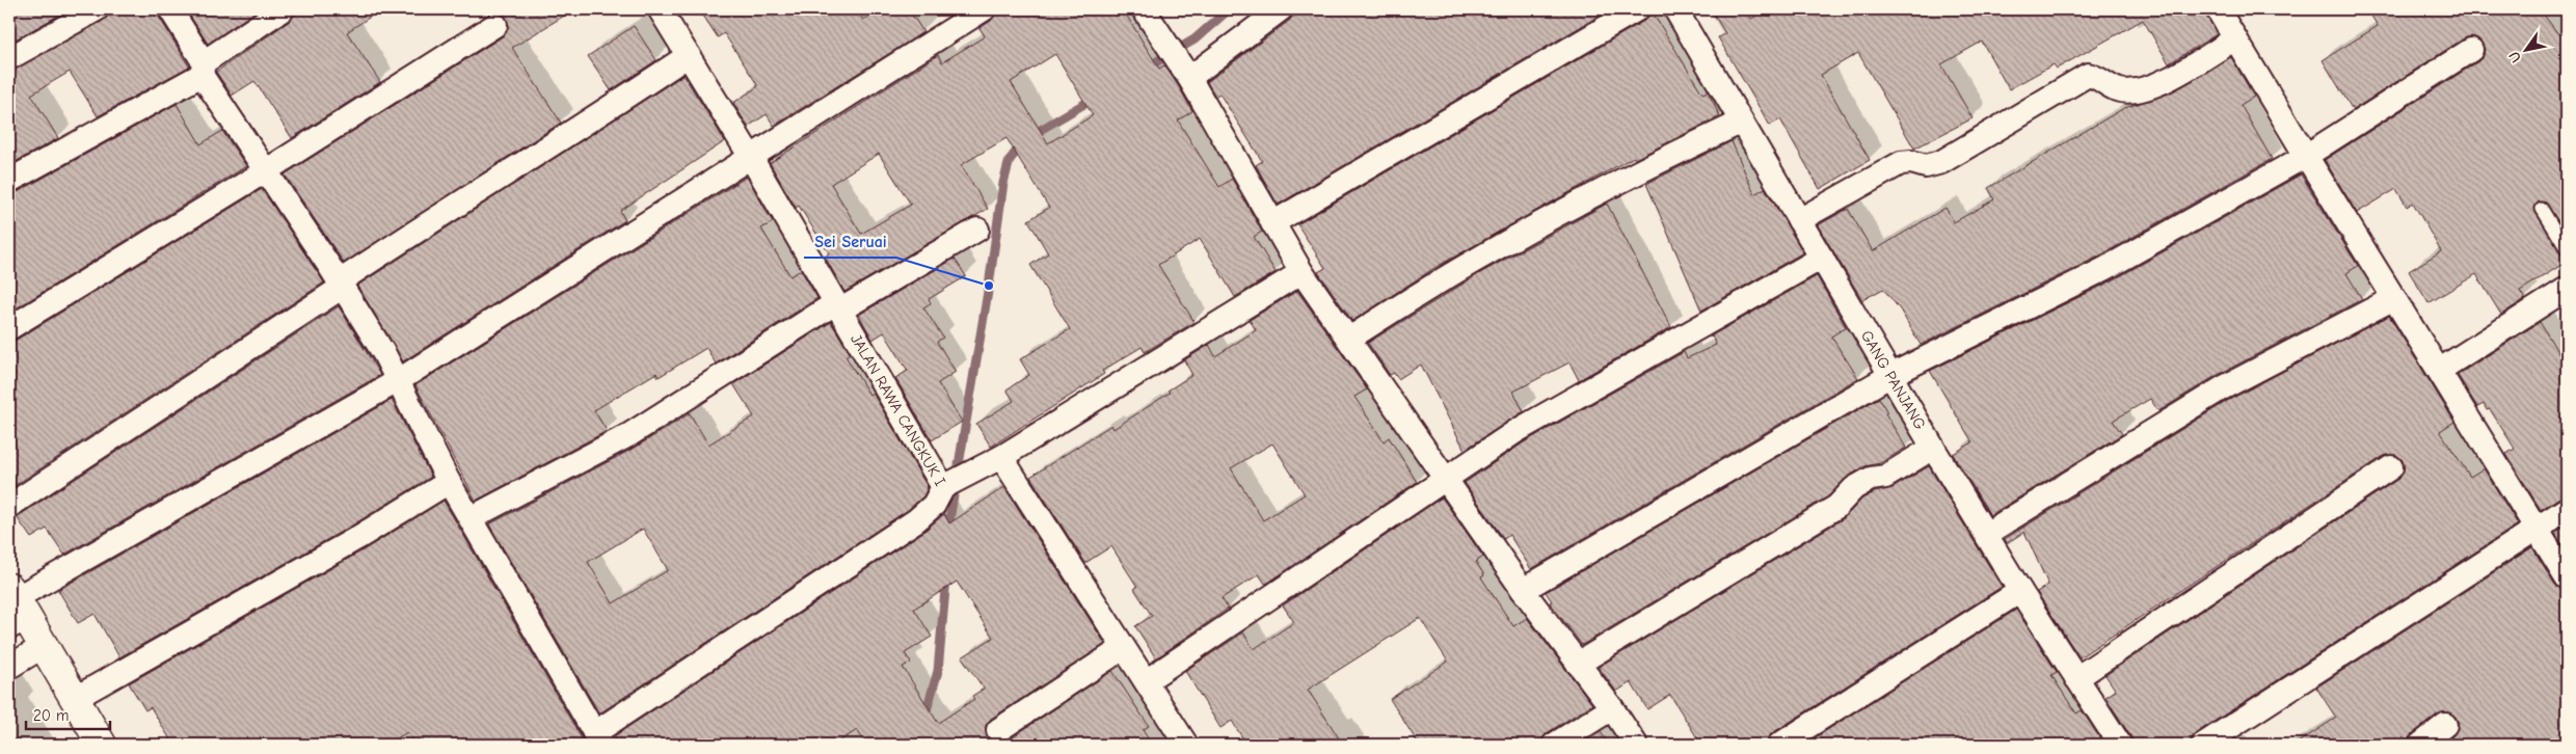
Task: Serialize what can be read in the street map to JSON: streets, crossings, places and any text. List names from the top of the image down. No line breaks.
{"streets":{"street":["GANG PANJANG","JALAN RAWA CANGKUK I"]},"places":["Sei Seruai"],"scale_bar":"20 m","north":"bottom left"}
